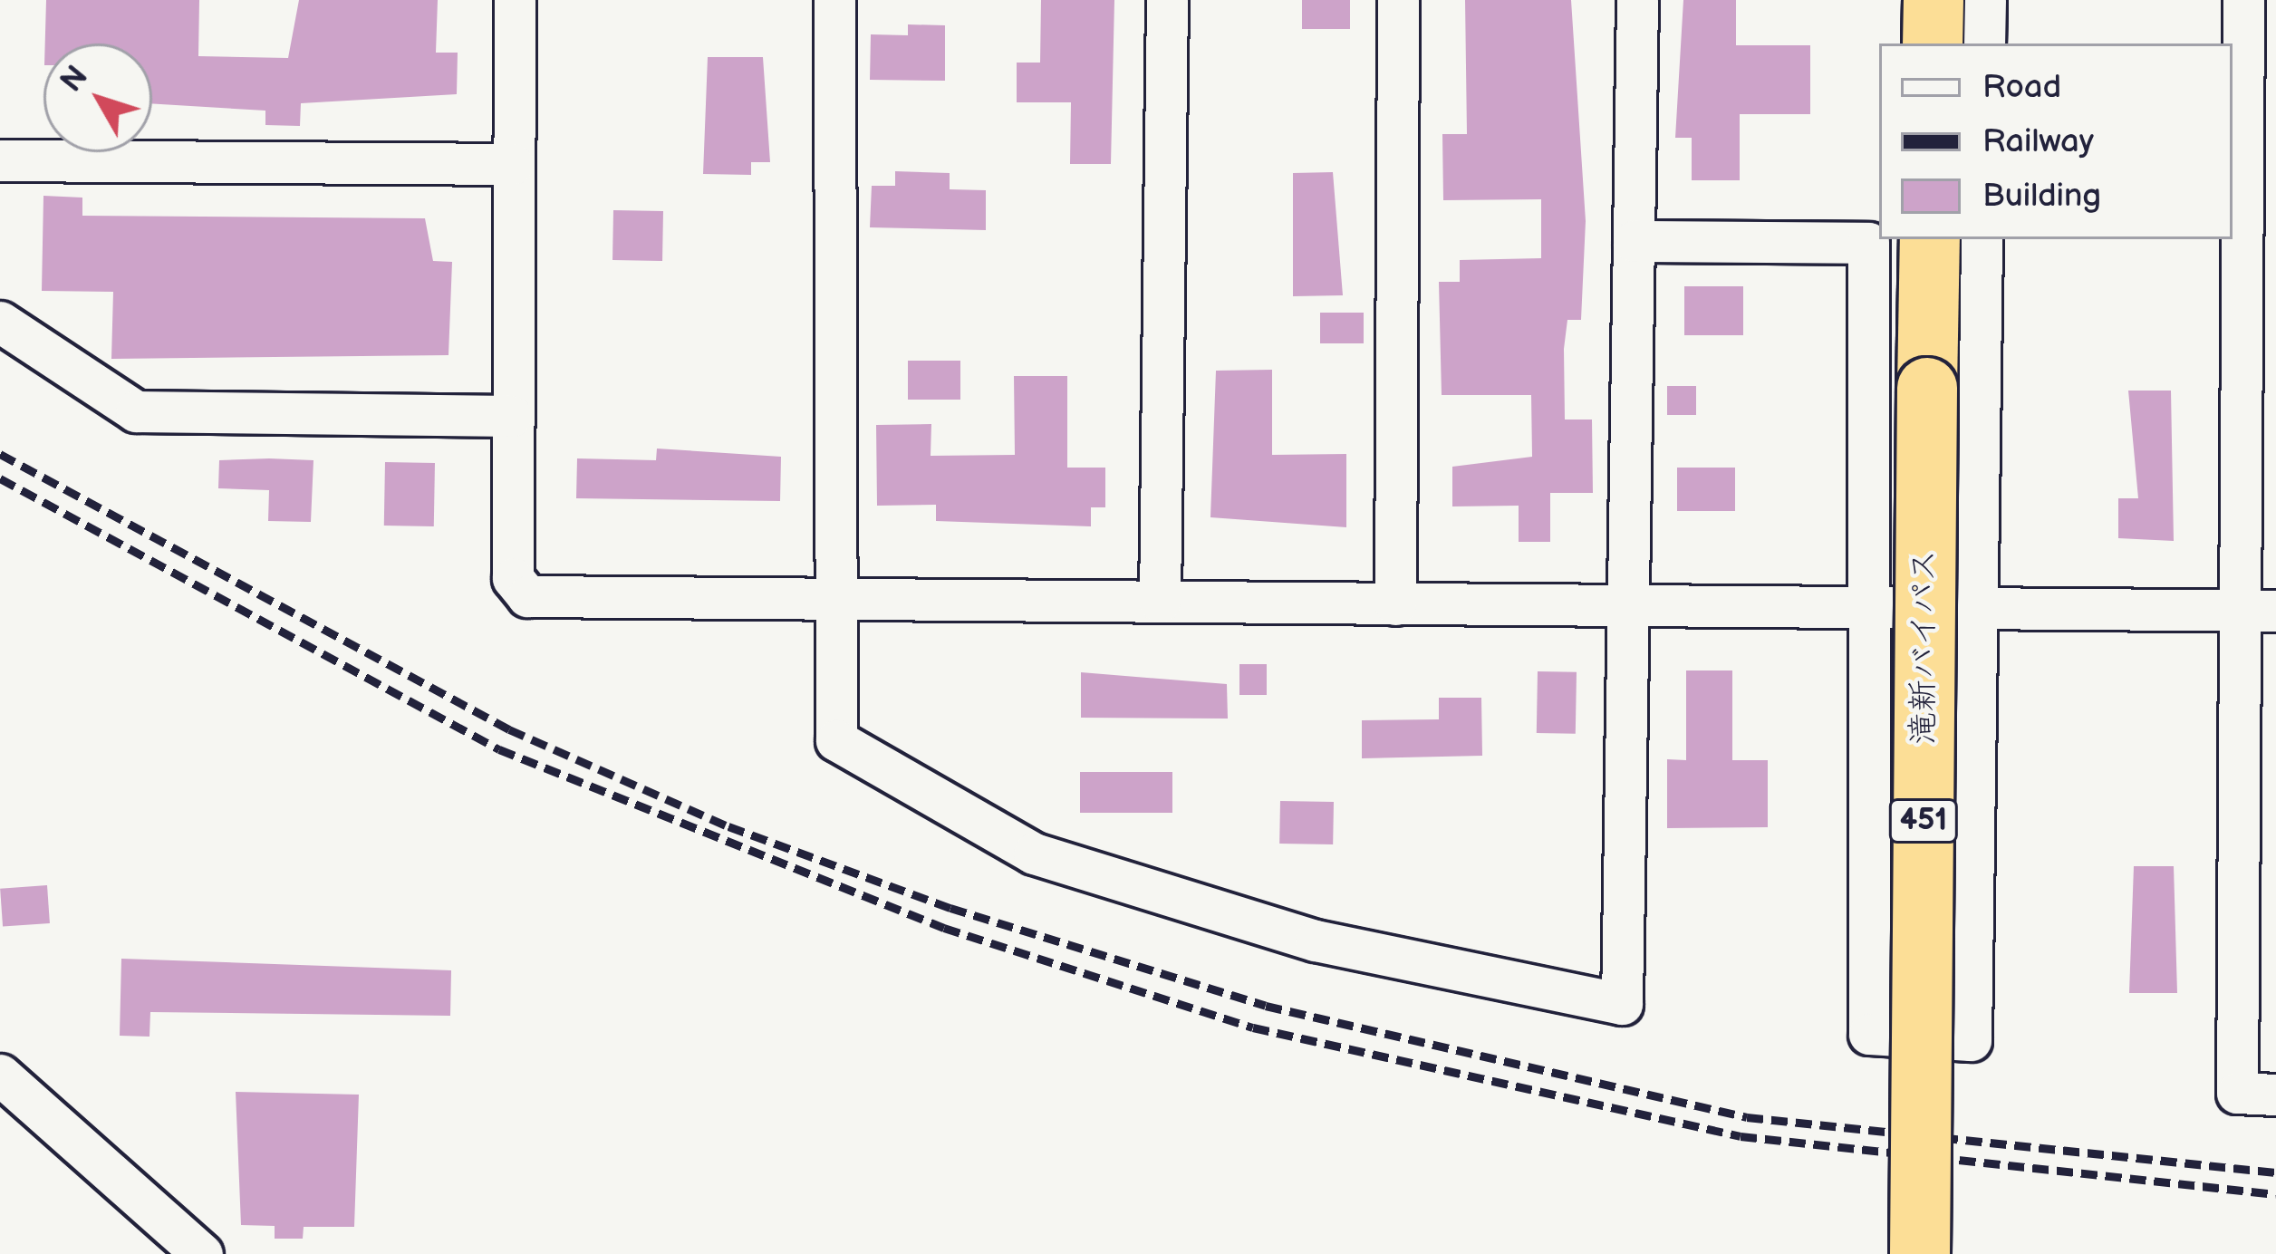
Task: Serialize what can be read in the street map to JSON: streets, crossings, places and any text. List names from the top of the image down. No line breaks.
{"streets":{"highway":["滝新バイパス","451"]},"legend":["Road","Railway","Building"],"north":"top left"}
